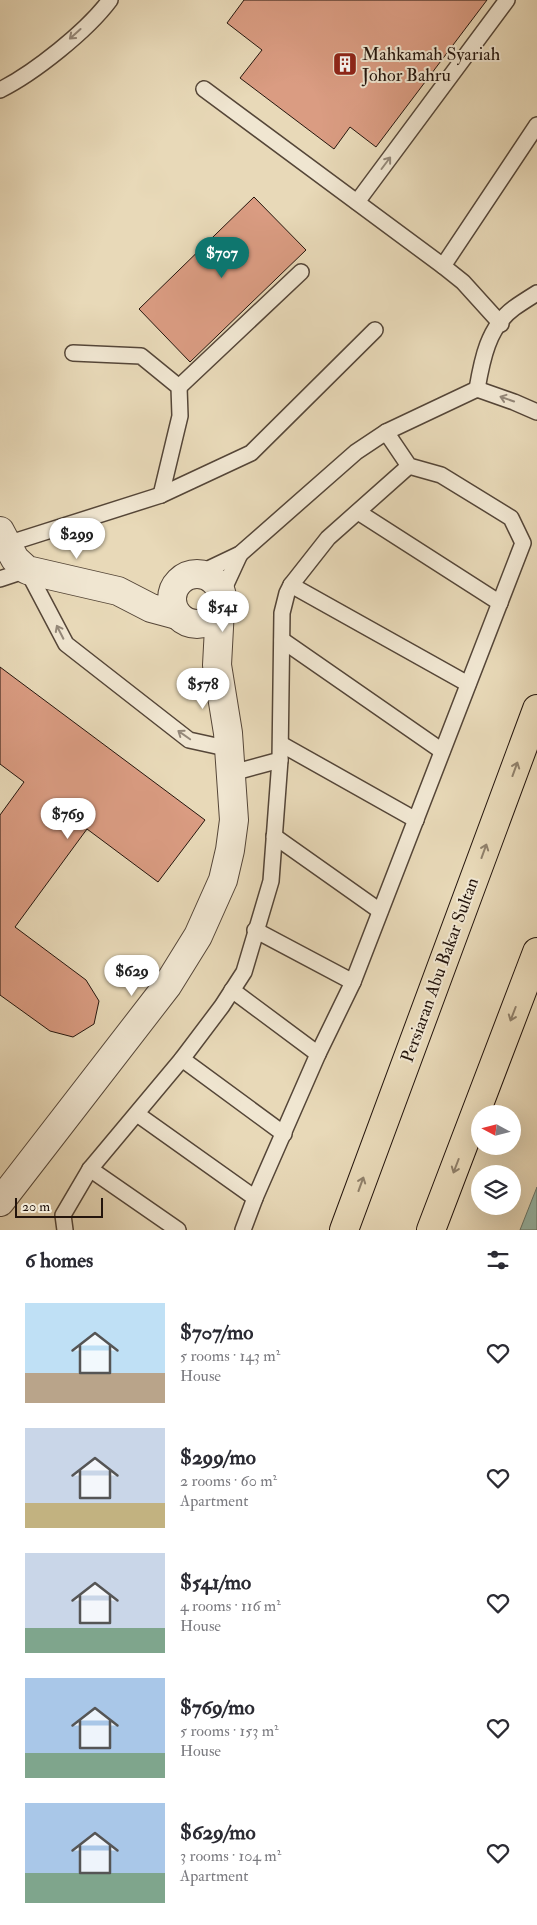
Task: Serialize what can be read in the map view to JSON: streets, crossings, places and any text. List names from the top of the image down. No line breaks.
{"streets":{"main road":["Persiaran Abu Bakar Sultan"]},"places":{"building":["Mahkamah Syariah Johor Bahru"]},"scale_bar":"20 m","north":"left","page":{"price":["$707","$299","$541","$578","$769","$629"],"scale":"20 m","heading":"6 homes","list":[{"name":"$707/mo","note":"5 rooms · 143 m² · House"},{"name":"$299/mo","note":"2 rooms · 60 m² · Apartment"},{"name":"$541/mo","note":"4 rooms · 116 m² · House"},{"name":"$769/mo","note":"5 rooms · 153 m² · House"},{"name":"$629/mo","note":"3 rooms · 104 m² · Apartment"}]}}
